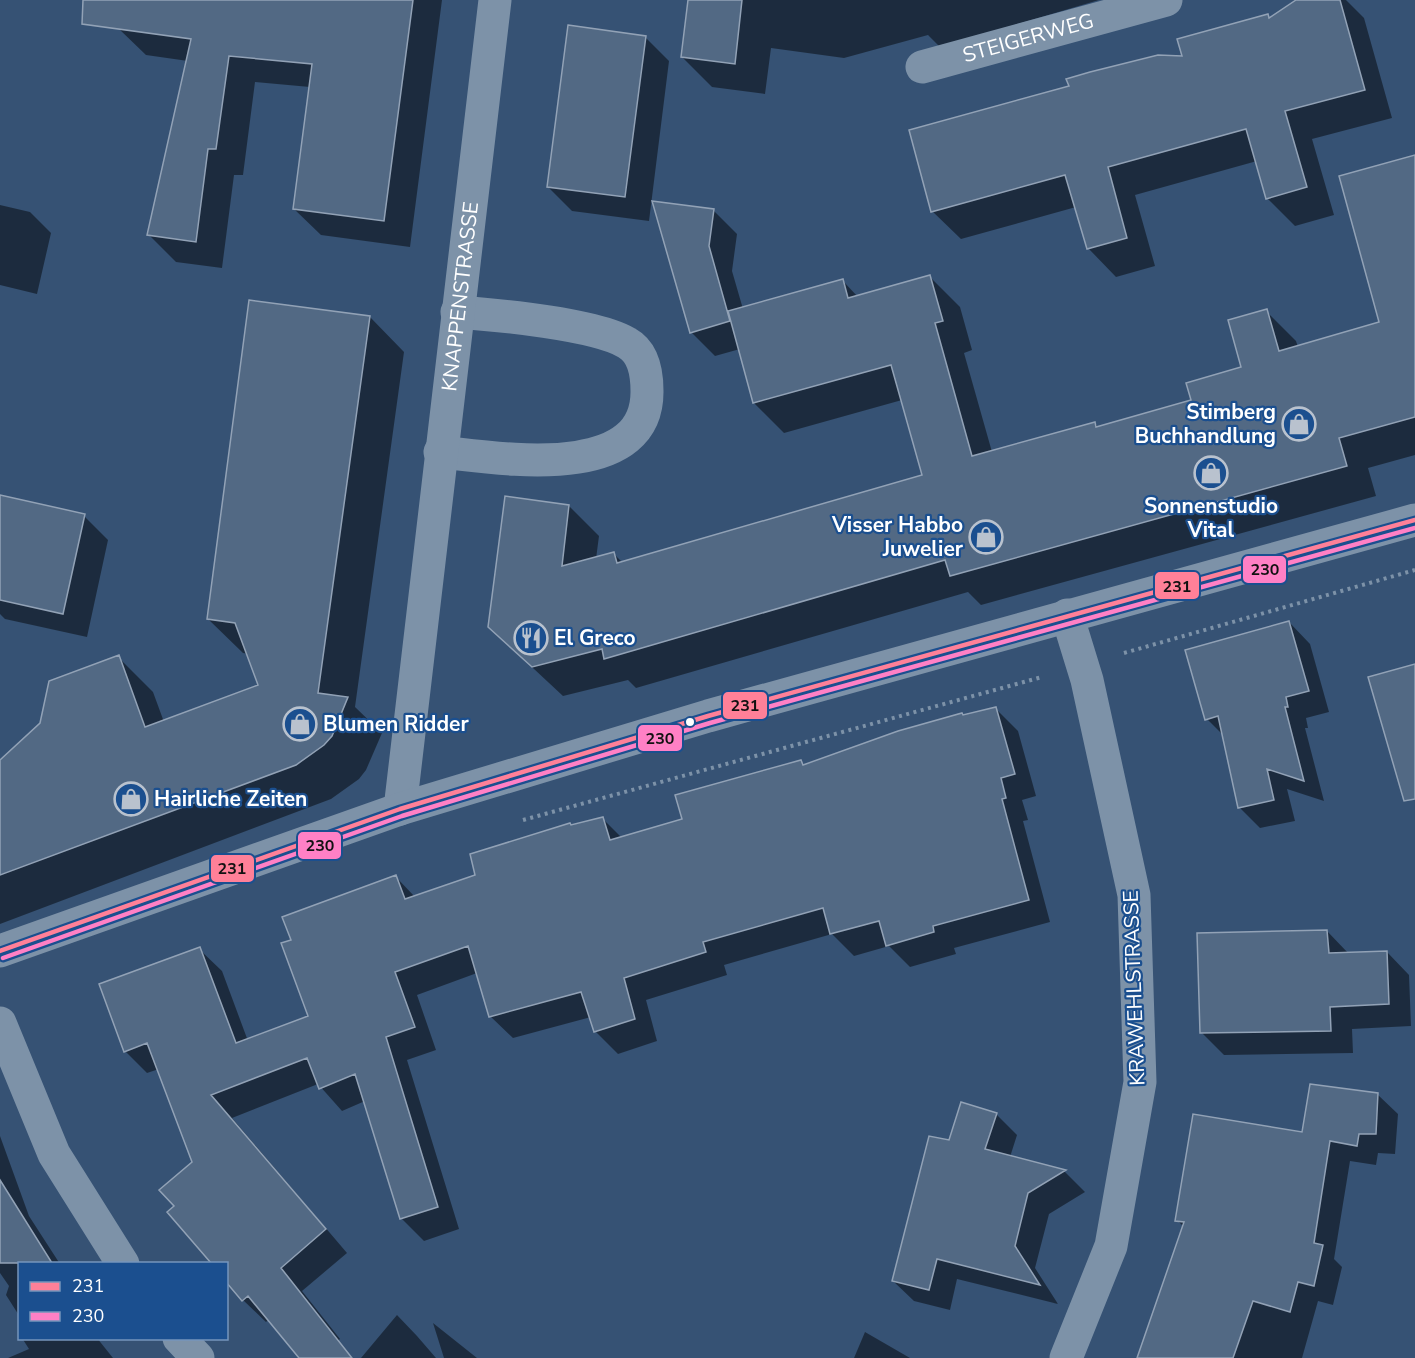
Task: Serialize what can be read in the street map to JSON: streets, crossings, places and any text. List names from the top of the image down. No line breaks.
{"streets":{"street":["STEIGERWEG","KNAPPENSTRASSE","KRAWEHLSTRASSE"]},"places":{"shop":["Stimberg Buchhandlung","Sonnenstudio Vital","Visser Habbo Juwelier","Blumen Ridder","Hairliche Zeiten"],"restaurant":["El Greco"]},"lines":["transit line 231","transit line 230"],"legend":["231","230"]}
